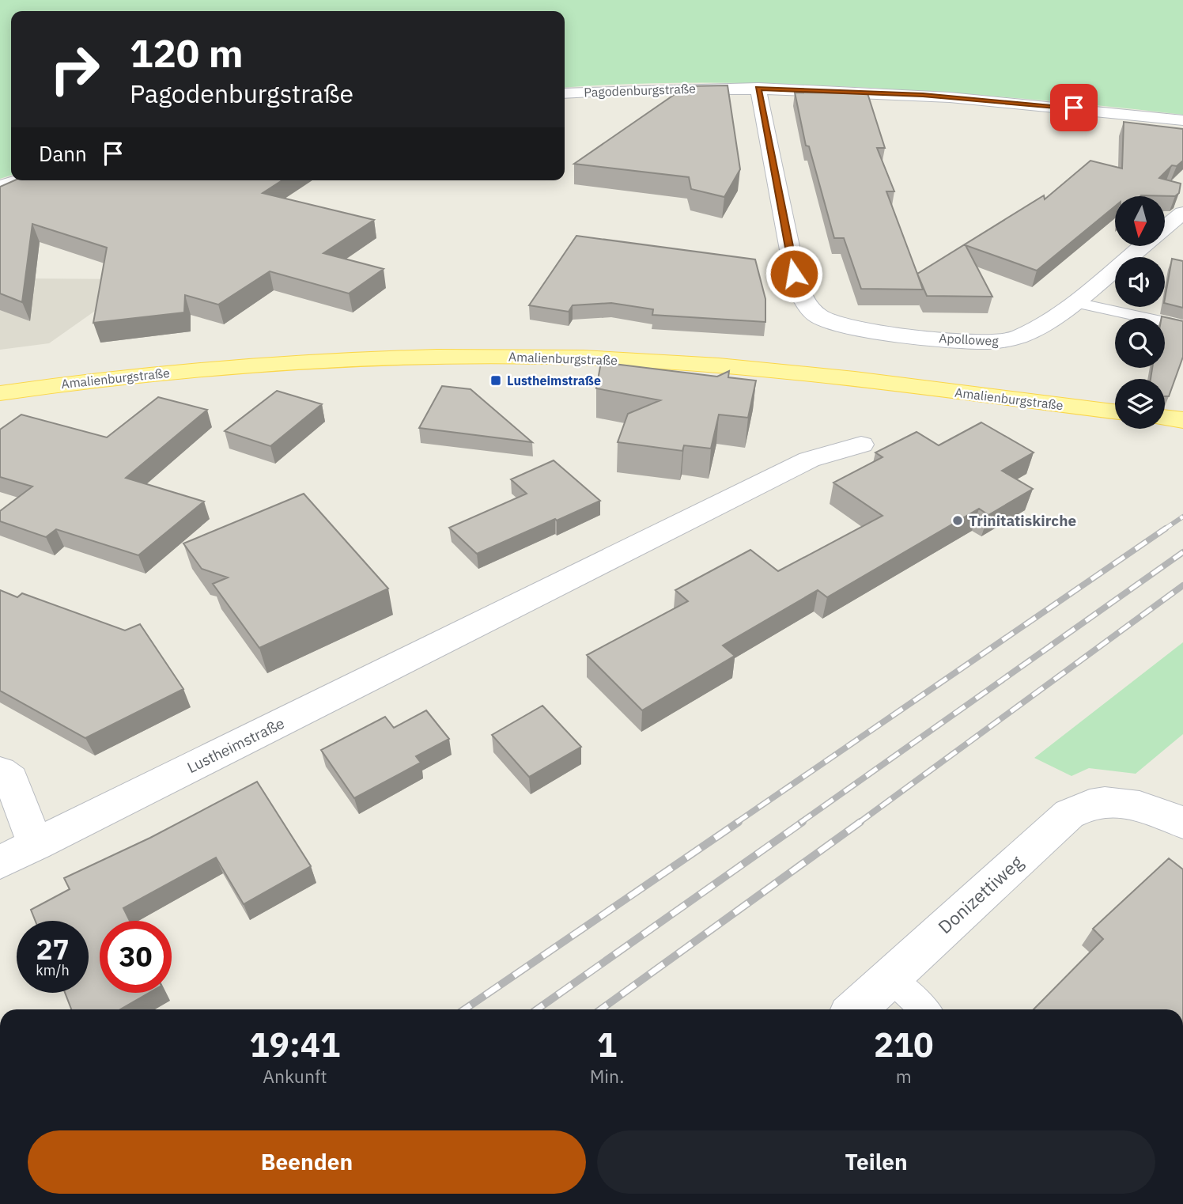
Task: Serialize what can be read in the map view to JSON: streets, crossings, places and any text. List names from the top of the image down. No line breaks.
{"streets":{"main road":["Amalienburgstraße"],"street":["Pagodenburgstraße","Apolloweg","Lustheimstraße","Donizettiweg"]},"crossings":[["Pagodenburgstraße","Apolloweg"]],"places":{"transit":["Lustheimstraße"],"other":["Trinitatiskirche"]},"north":"bottom","page":{"turn":["120 m","Pagodenburgstraße"],"then":"Dann","speed":"27 km/h","limit":"30","eta":["19:41","Ankunft","1","Min.","210","m"],"buttons":["Beenden","Teilen"]}}
